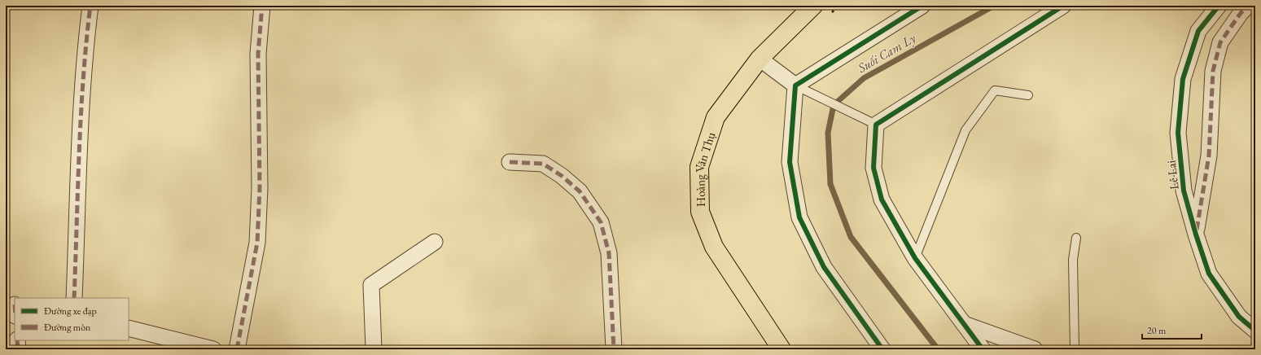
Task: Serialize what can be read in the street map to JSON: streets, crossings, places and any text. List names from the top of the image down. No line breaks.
{"streets":{"main road":["Hoàng Văn Thụ"],"street":["Lê Lai"]},"water":["Suối Cam Ly"],"legend":["Đường xe đạp","Đường mòn"],"scale_bar":"20 m"}
